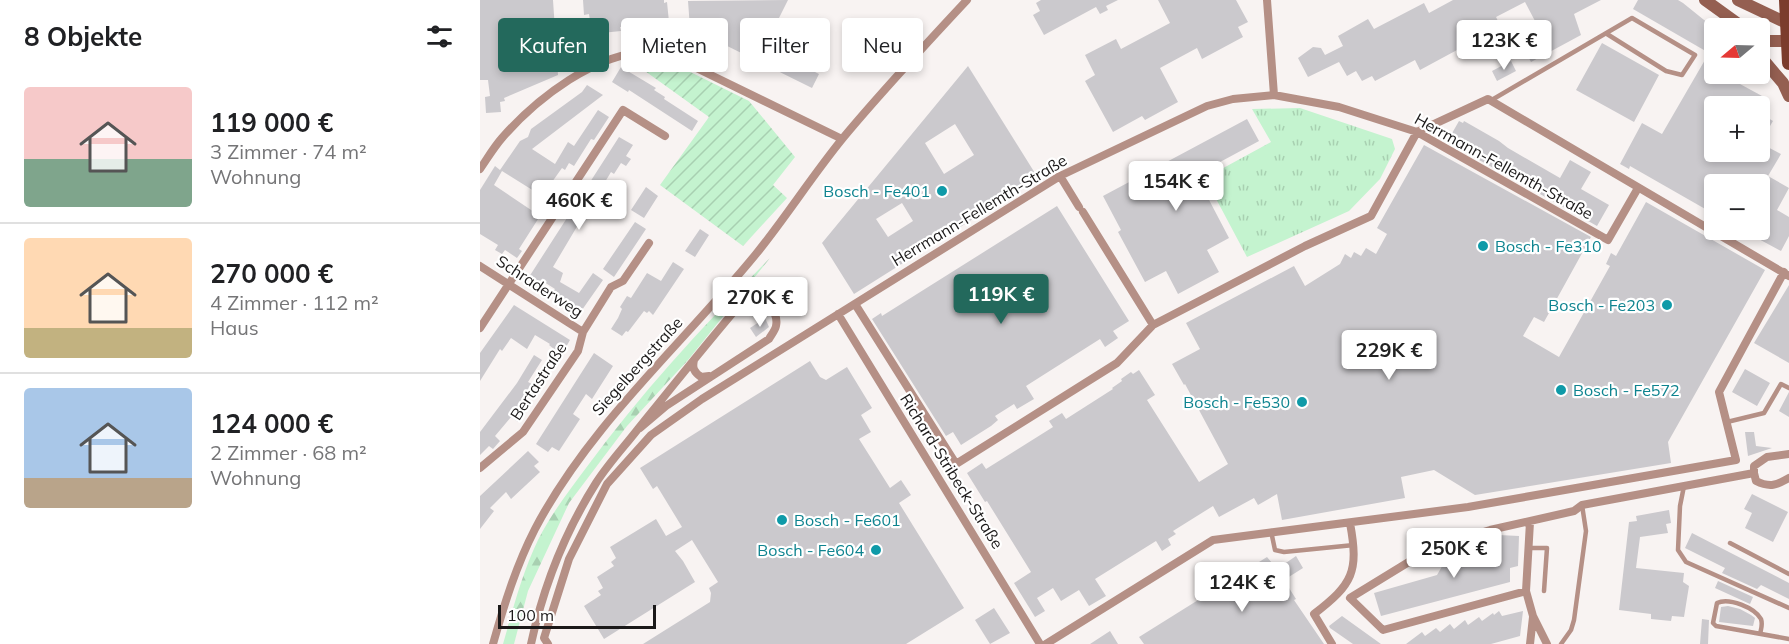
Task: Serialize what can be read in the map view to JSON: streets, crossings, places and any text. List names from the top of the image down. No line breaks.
{"streets":{"street":["Herrmann-Fellemth-Straße","Schraderweg","Siegelbergstraße","Bertastraße","Richard-Stribeck-Straße"]},"crossings":[["Herrmann-Fellemth-Straße","Richard-Stribeck-Straße"],["Schraderweg","Bertastraße"]],"places":["Bosch - Fe401","Bosch - Fe310","Bosch - Fe203","Bosch - Fe572","Bosch - Fe530","Bosch - Fe601","Bosch - Fe604"],"scale_bar":"100 m","north":"left","page":{"heading":"8 Objekte","map_buttons":["+","−"],"chip":["Kaufen","Mieten","Filter","Neu"],"price":["123K €","154K €","460K €","119K €","270K €","229K €","250K €","124K €"],"list":[{"name":"119 000 €","note":"3 Zimmer · 74 m² · Wohnung"},{"name":"270 000 €","note":"4 Zimmer · 112 m² · Haus"},{"name":"124 000 €","note":"2 Zimmer · 68 m² · Wohnung"}],"scale":"100 m"}}
